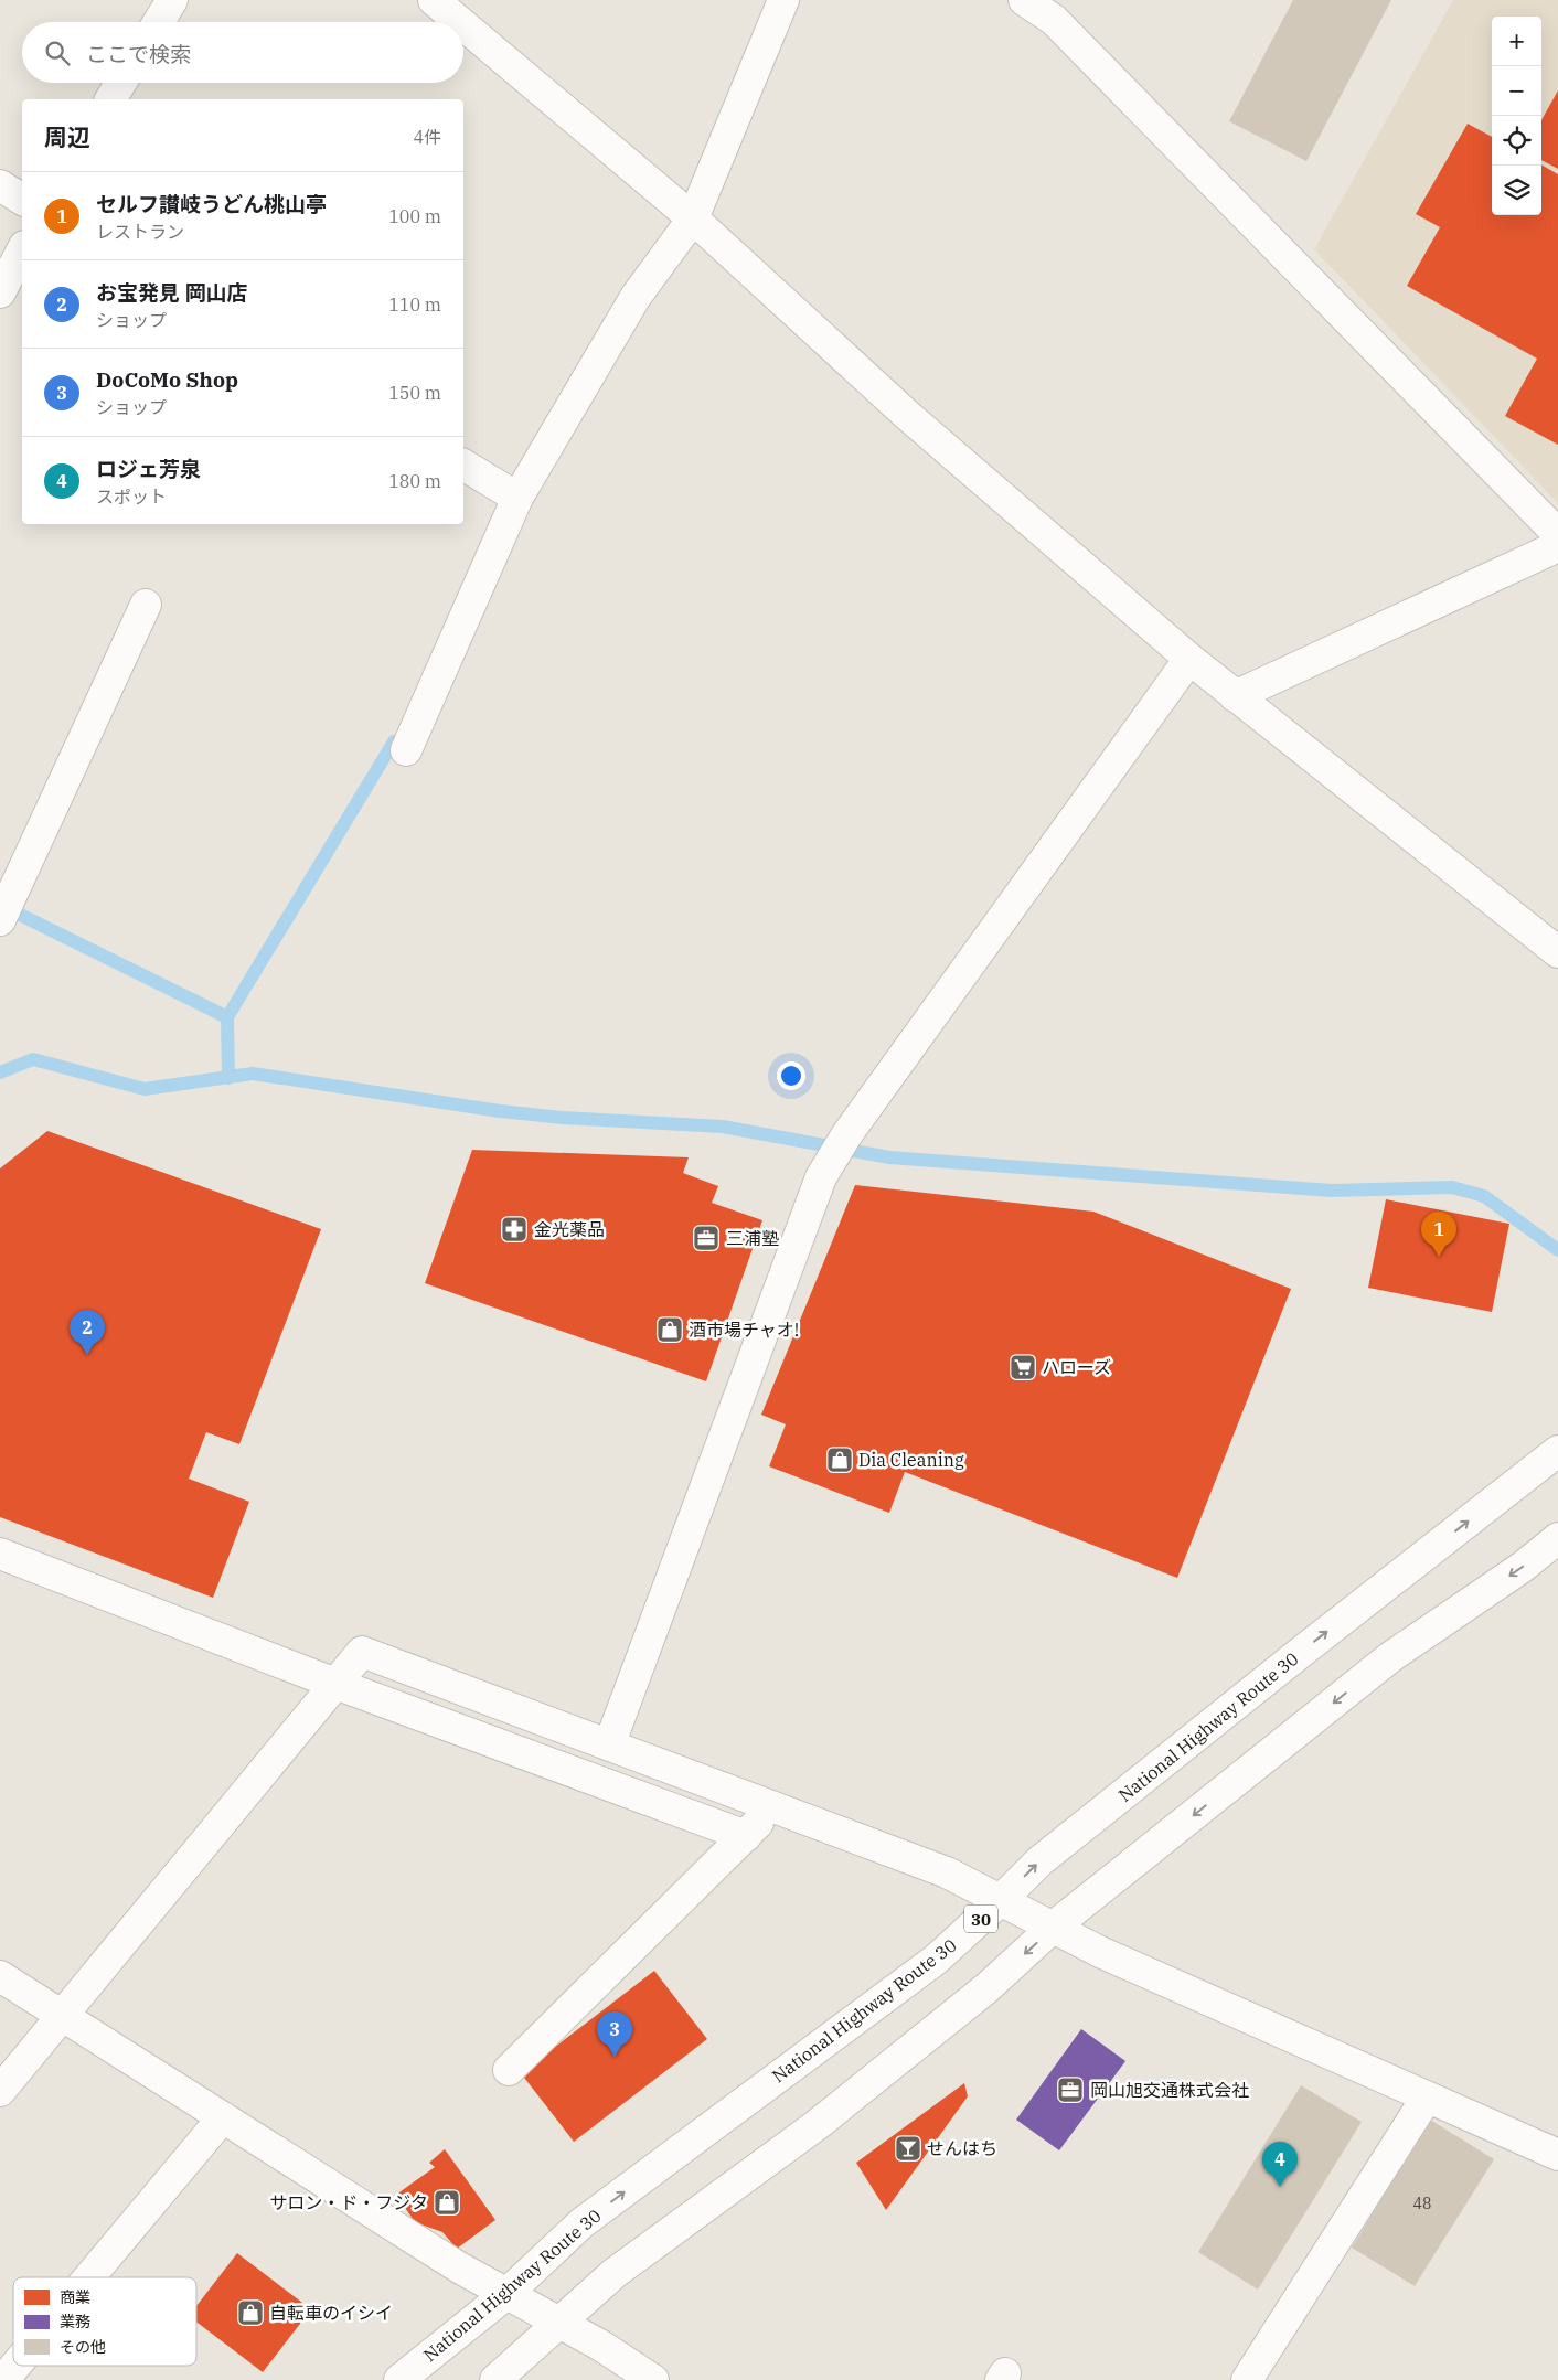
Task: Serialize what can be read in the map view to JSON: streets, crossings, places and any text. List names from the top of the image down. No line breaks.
{"streets":{"main road":["National Highway Route 30","30"]},"places":{"pharmacy":["金光薬品"],"office":["三浦塾","岡山旭交通株式会社"],"shop":["酒市場チャオ!","Dia Cleaning","サロン・ド・フジタ","自転車のイシイ"],"supermarket":["ハローズ"],"bar":["せんはち"]},"house_numbers":["48"],"legend":["商業","業務","その他"],"page":{"map_buttons":["+","−"],"search":"ここで検索","heading":["周辺","4件"],"list":[{"mark":"1","name":"セルフ讃岐うどん桃山亭","note":"レストラン","value":"100 m"},{"mark":"2","name":"お宝発見 岡山店","note":"ショップ","value":"110 m"},{"mark":"3","name":"DoCoMo Shop","note":"ショップ","value":"150 m"},{"mark":"4","name":"ロジェ芳泉","note":"スポット","value":"180 m"}],"pins":["1","2","3","4"]}}
